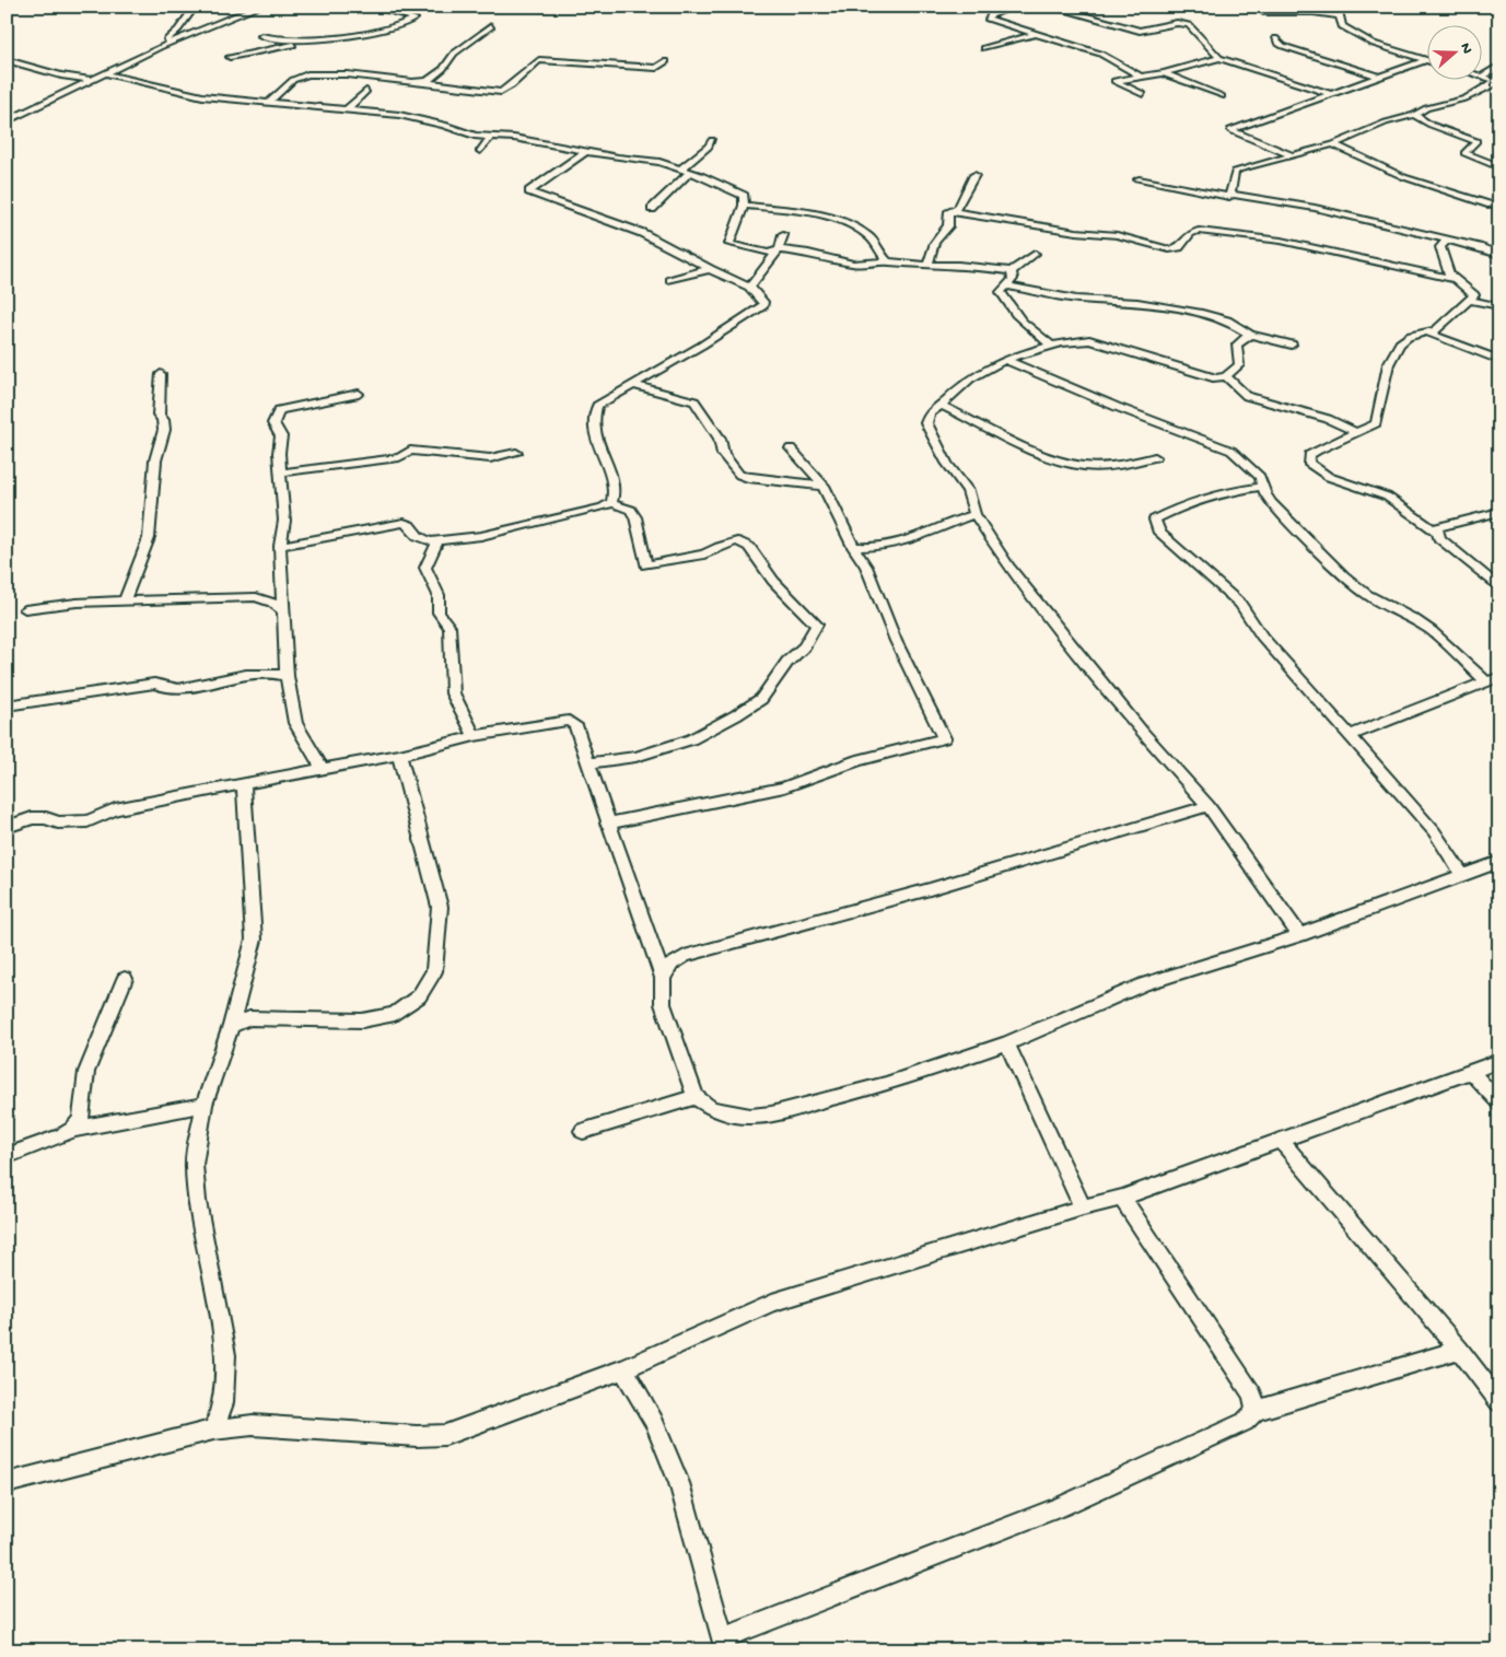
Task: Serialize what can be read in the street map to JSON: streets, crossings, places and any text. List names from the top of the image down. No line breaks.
{"north":"right"}
